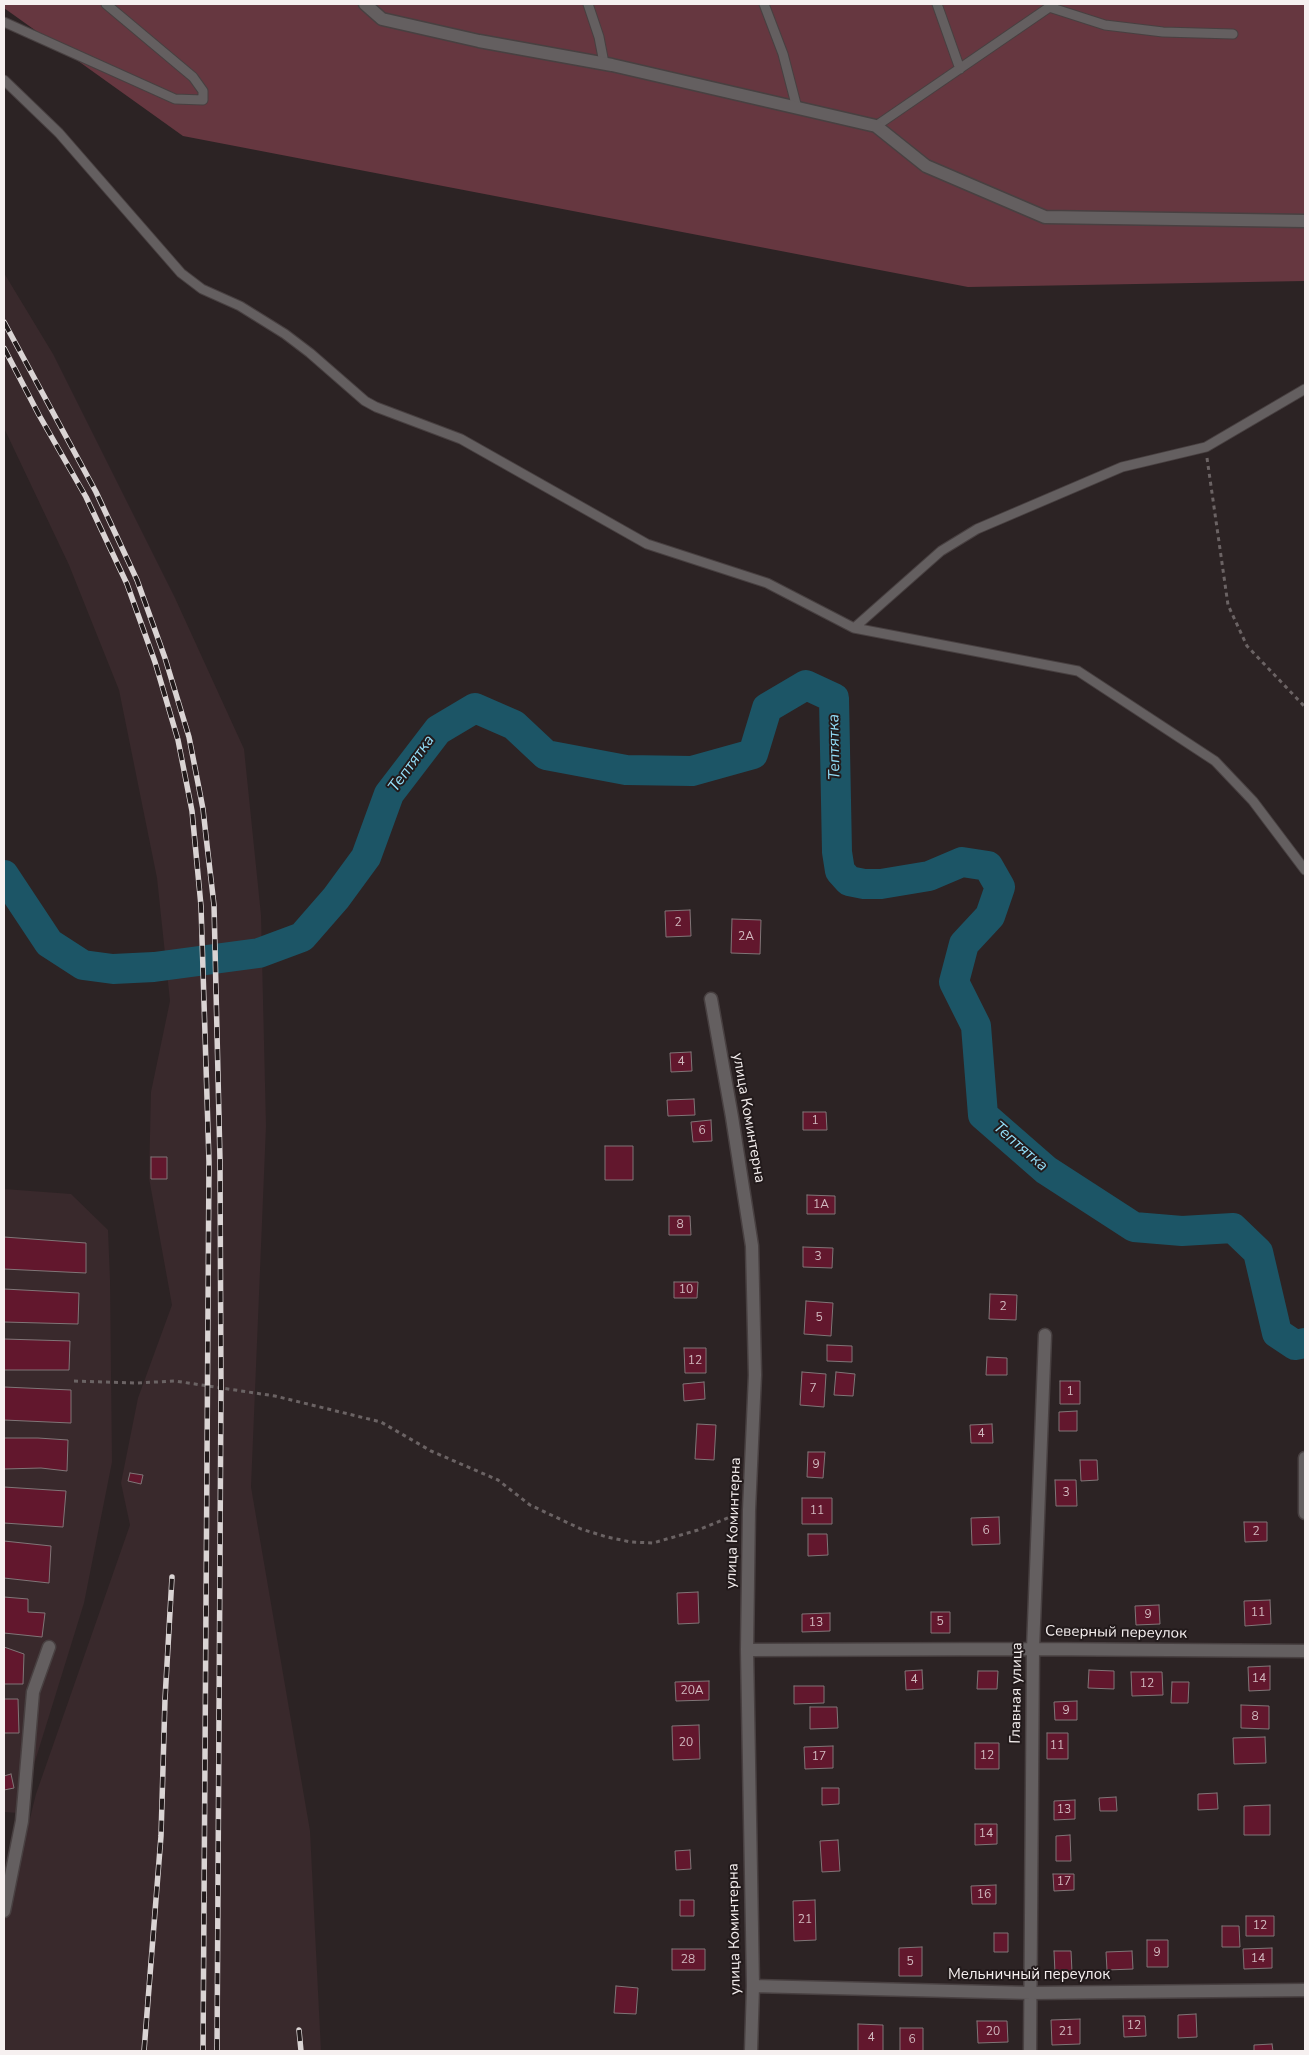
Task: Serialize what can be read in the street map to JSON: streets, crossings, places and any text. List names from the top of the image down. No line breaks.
{"streets":{"street":["улица Коминтерна","Северный переулок","Главная улица","Мельничный переулок"]},"crossings":[["улица Коминтерна","Северный переулок"],["улица Коминтерна","Мельничный переулок"],["Северный переулок","Главная улица"],["Главная улица","Мельничный переулок"]],"water":["Тептятка"],"house_numbers":["2","2А","4","1","6","1А","8","3","10","2","5","12","7","1","4","9","3","11","6","2","11","9","5","13","14","4","12","20А","9","8","20","11","12","17","13","14","17","16","21","12","9","14","28","5","12","20","21","4","6"]}
